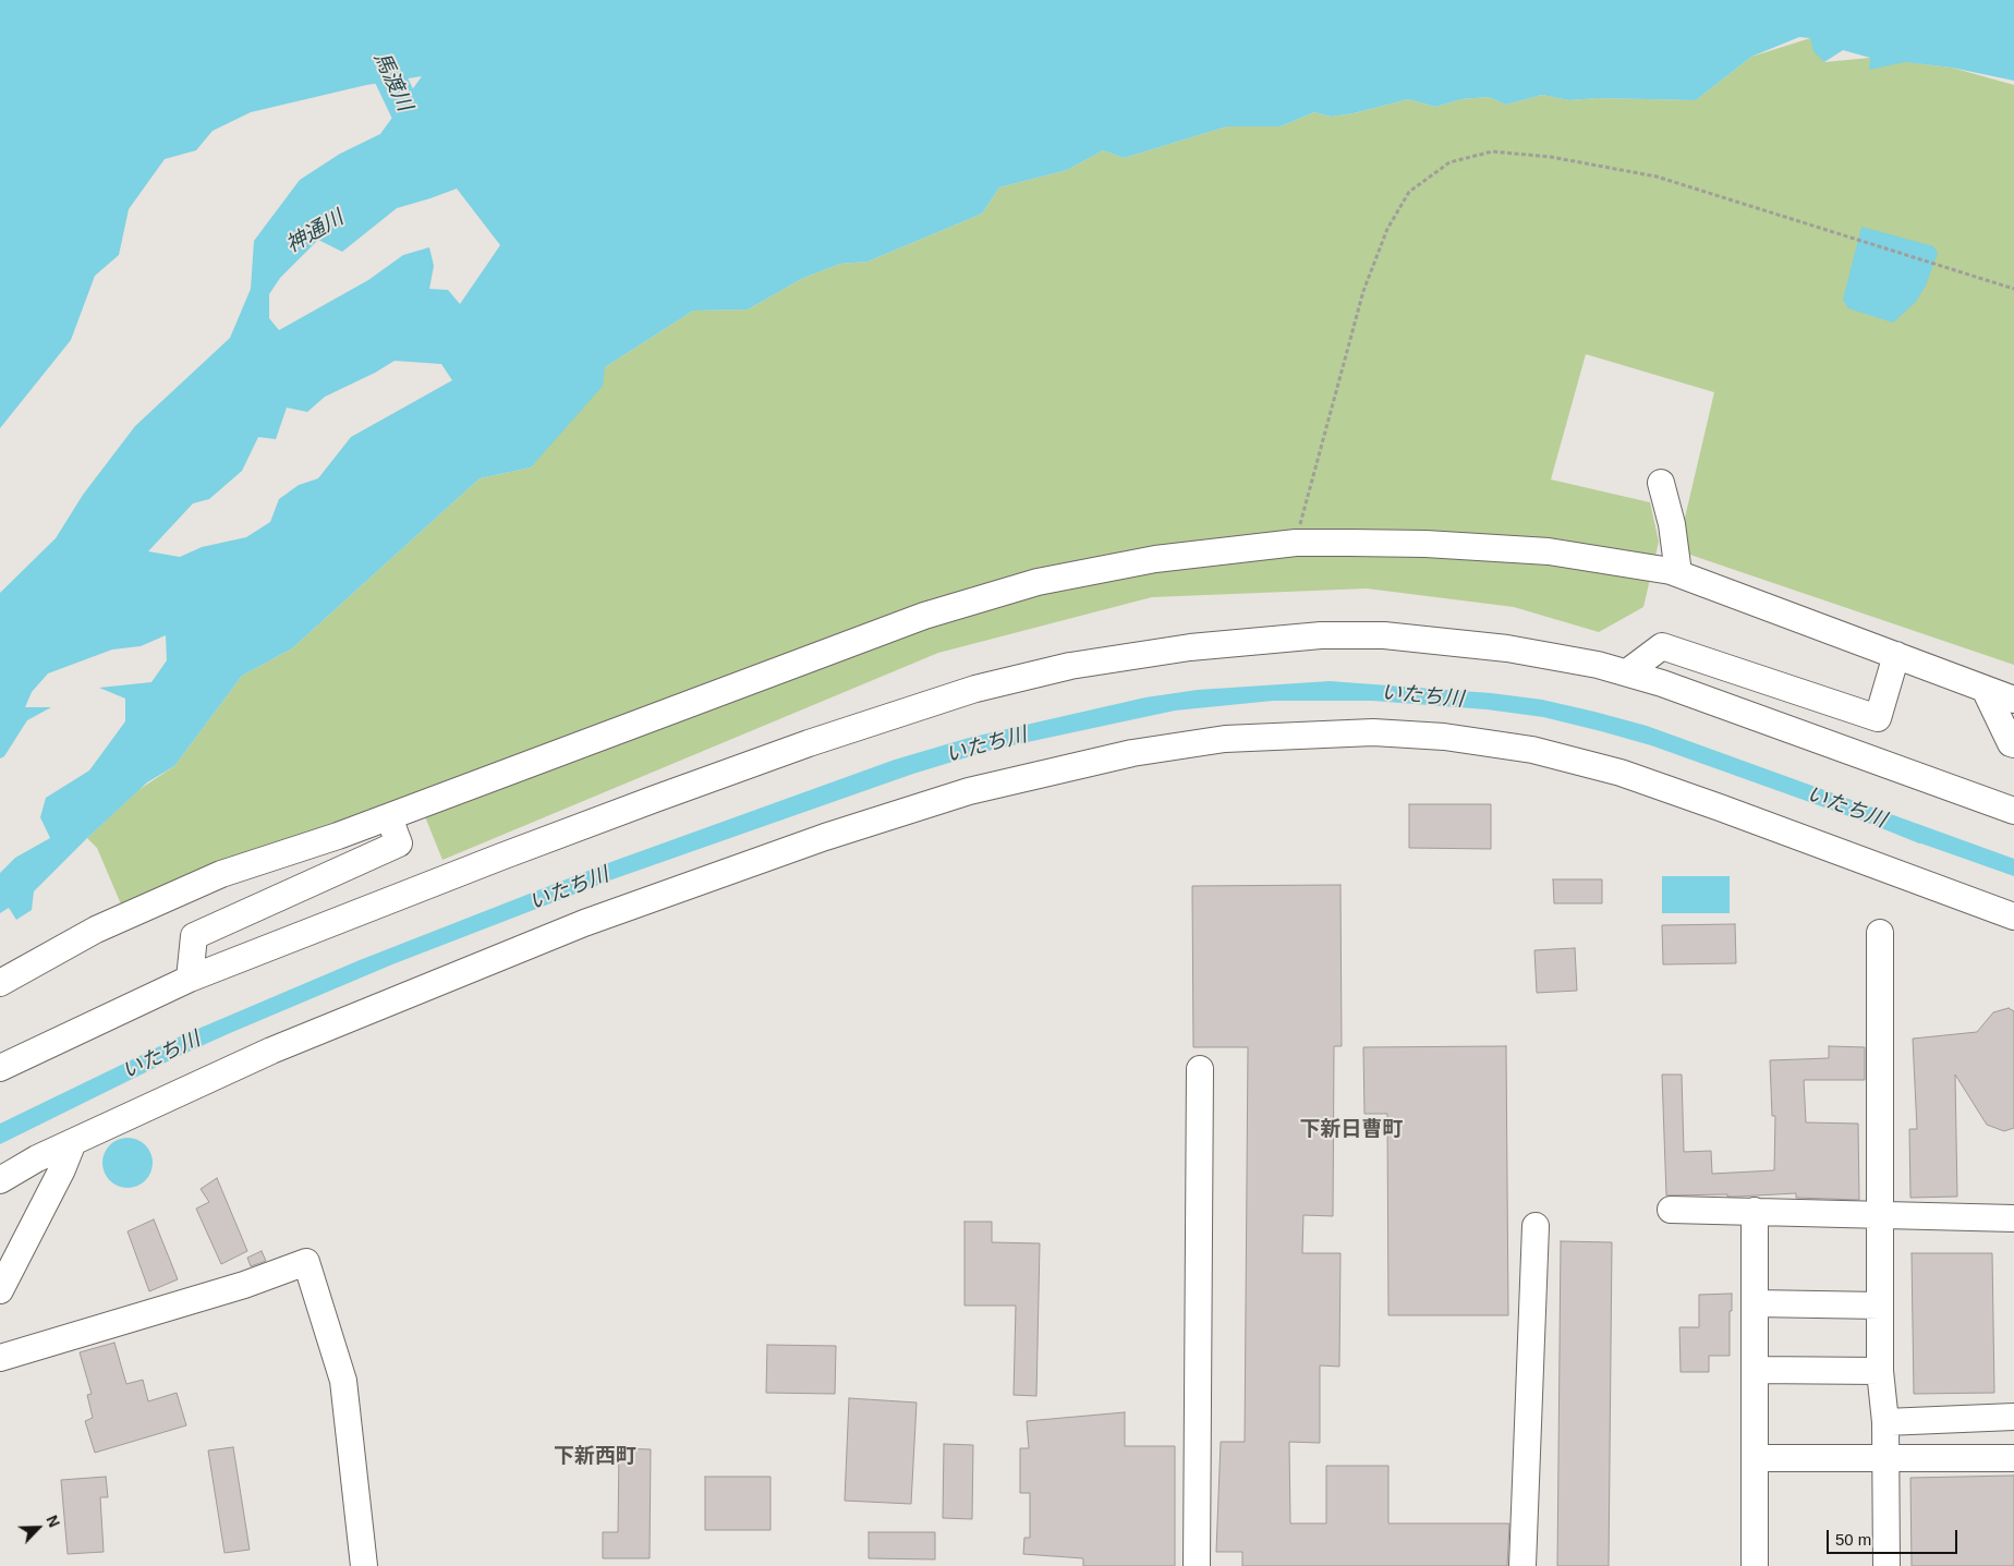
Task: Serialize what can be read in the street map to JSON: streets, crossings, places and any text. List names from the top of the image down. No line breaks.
{"districts":["下新日曹町","下新西町"],"water":["馬渡川","神通川","いたち川"],"scale_bar":"50 m","north":"top right"}
